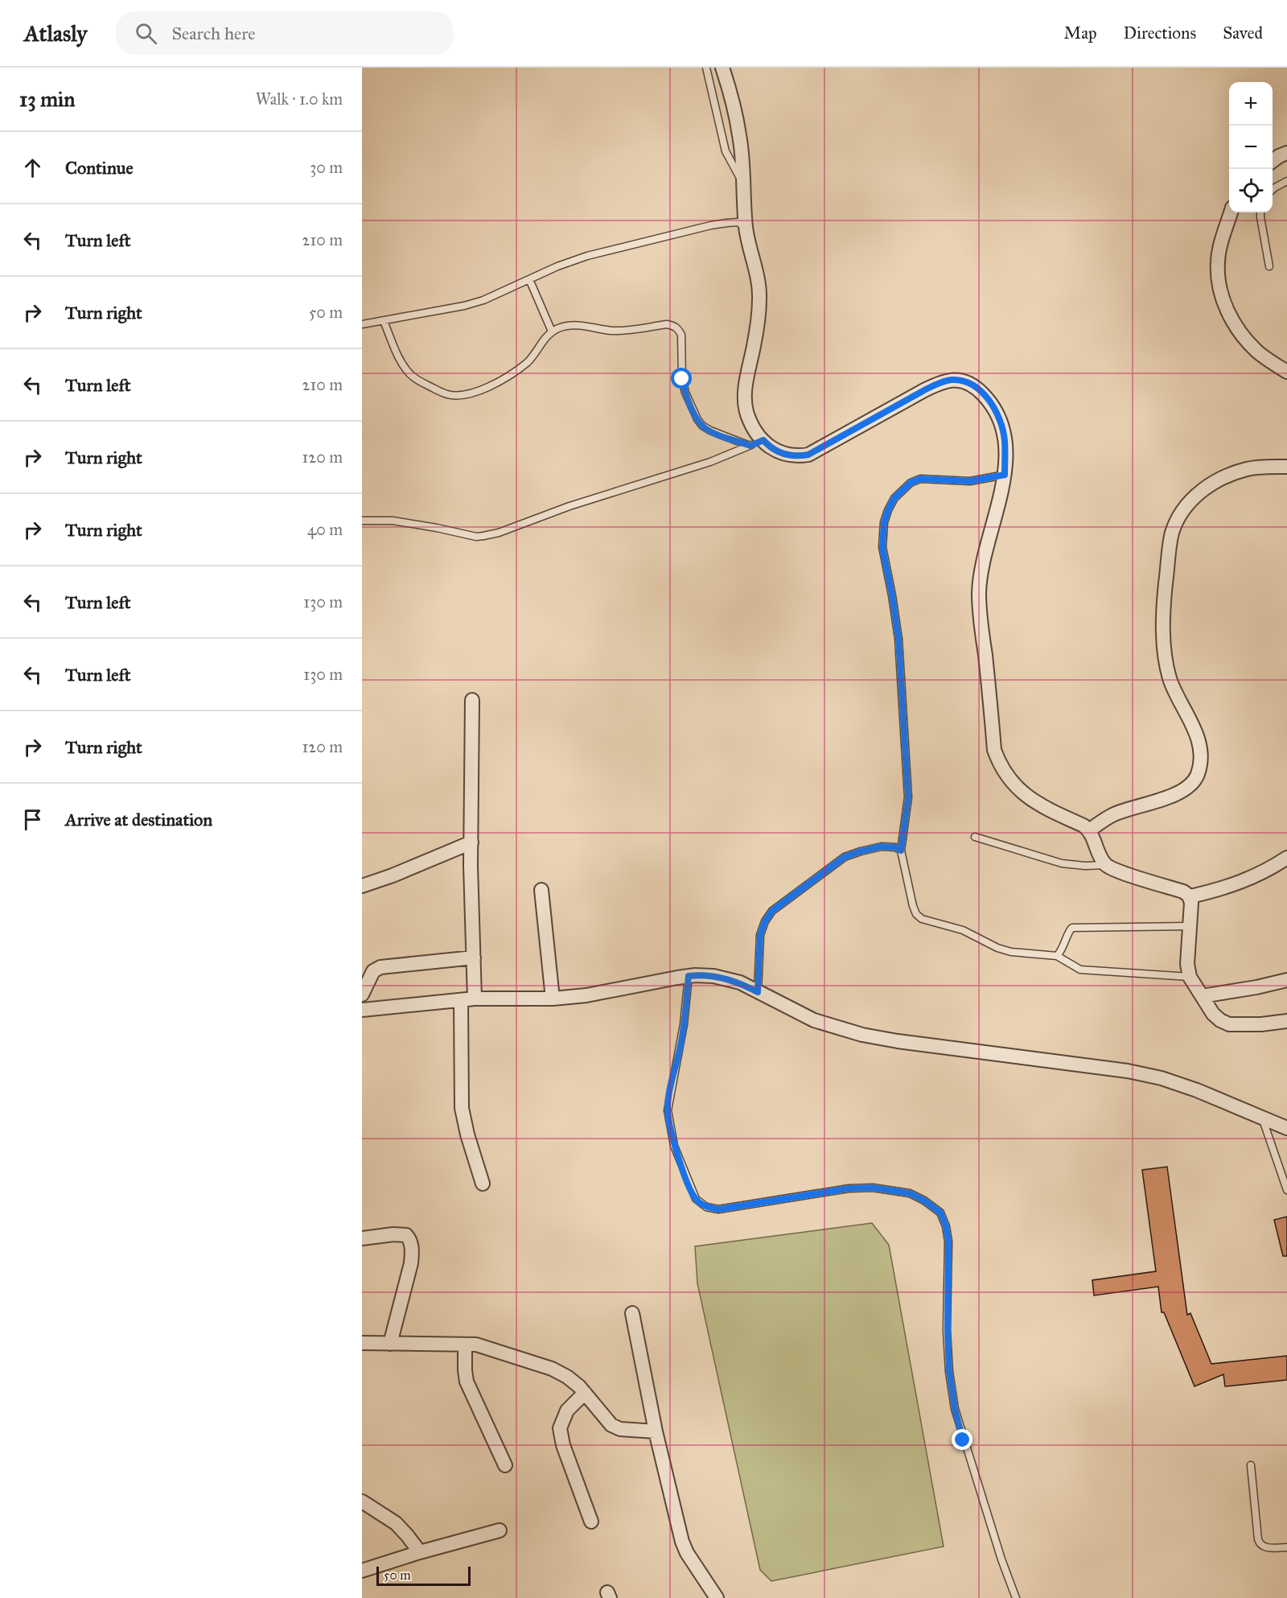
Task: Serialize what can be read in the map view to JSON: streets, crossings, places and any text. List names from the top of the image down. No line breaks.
{"scale_bar":"50 m","page":{"header":"Atlasly","search":"Search here","nav":["Map","Directions","Saved"],"heading":["13 min","Walk · 1.0 km"],"map_buttons":["+","−"],"list":[["Continue","30 m"],["Turn left","210 m"],["Turn right","50 m"],["Turn left","210 m"],["Turn right","120 m"],["Turn right","40 m"],["Turn left","130 m"],["Turn left","130 m"],["Turn right","120 m"],"Arrive at destination"],"scale":"50 m"}}
